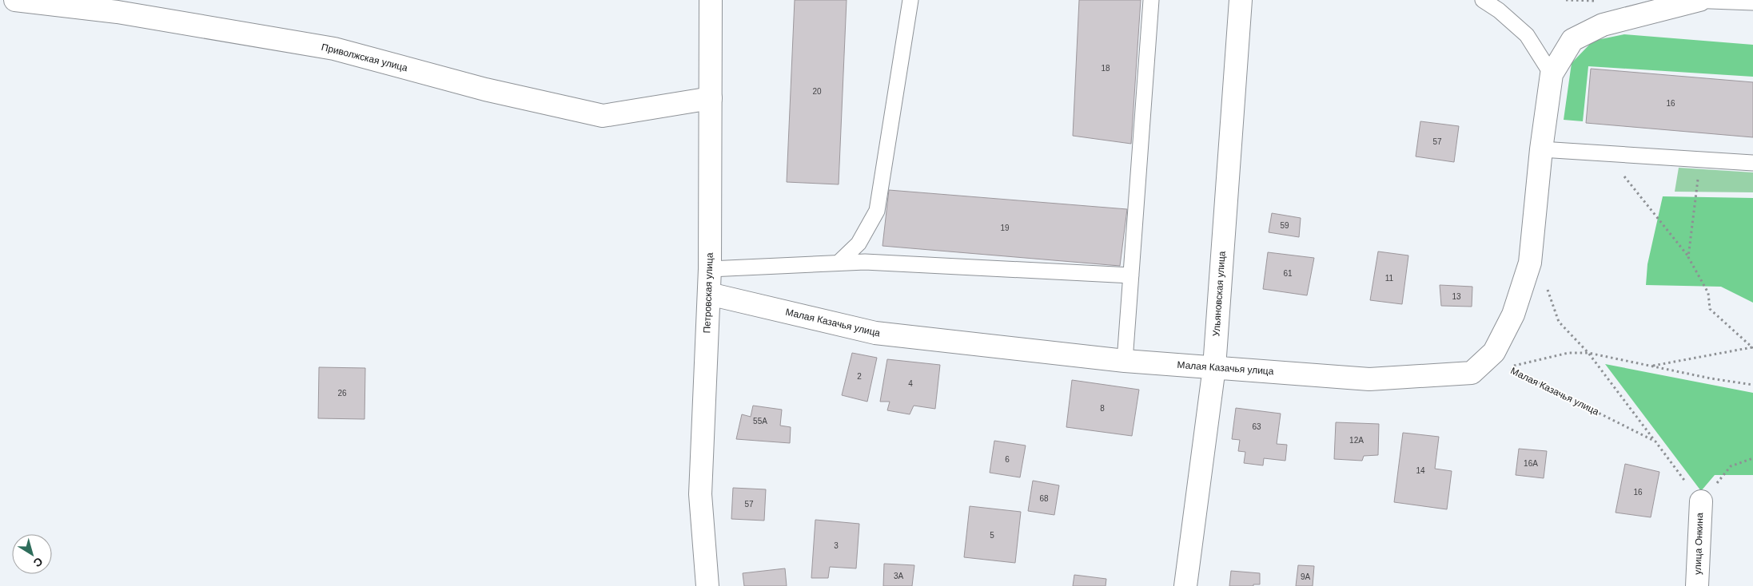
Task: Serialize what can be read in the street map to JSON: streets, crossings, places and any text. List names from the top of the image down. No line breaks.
{"streets":{"street":["Приволжская улица","Петровская улица","Ульяновская улица","Малая Казачья улица","улица Онкина"]},"crossings":[["Приволжская улица","Петровская улица"],["Петровская улица","Малая Казачья улица"],["Ульяновская улица","Малая Казачья улица"],["Малая Казачья улица","улица Онкина"]],"house_numbers":["18","20","16","57","59","19","61","11","13","2","4","26","8","55А","63","12А","6","16А","14","16","68","57","5","3","3А","9А"],"north":"bottom right"}
